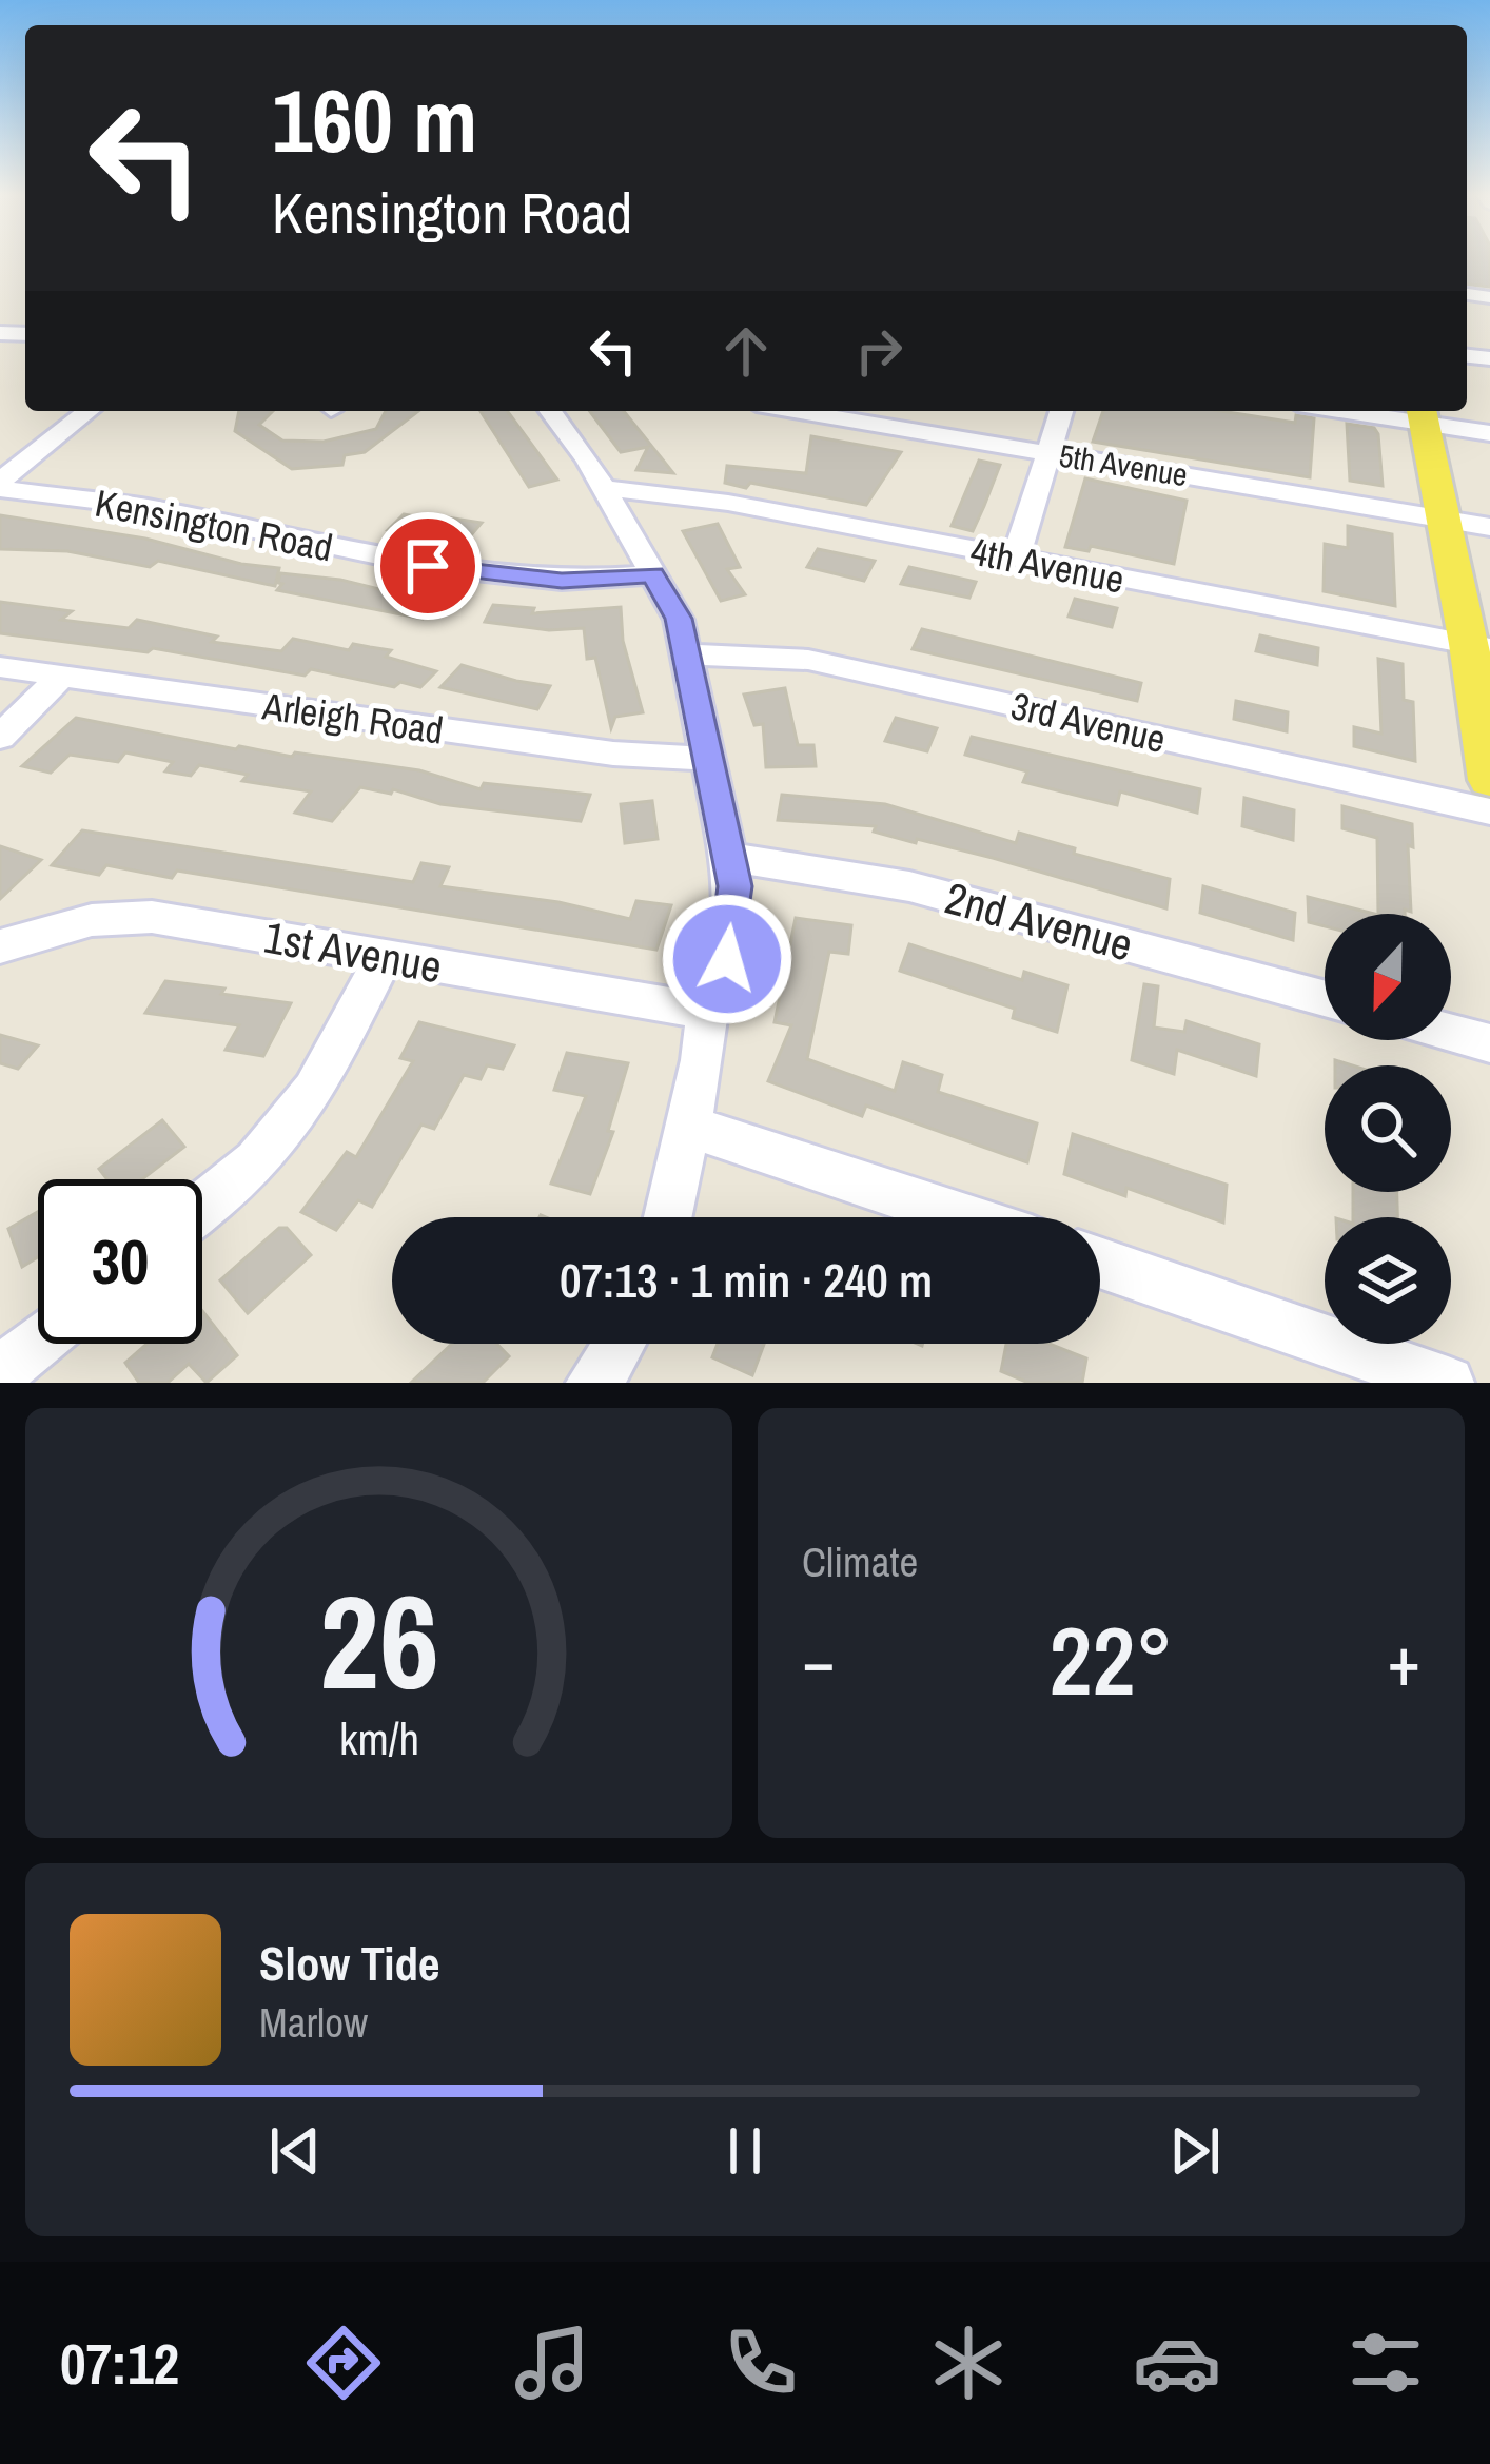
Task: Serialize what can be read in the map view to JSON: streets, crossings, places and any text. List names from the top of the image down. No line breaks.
{"streets":{"street":["5th Avenue","Kensington Road","4th Avenue","Arleigh Road","3rd Avenue","2nd Avenue","1st Avenue"]},"north":"bottom","page":{"turn":["160 m","Kensington Road"],"limit":"30","trip":"07:13 · 1 min · 240 m","tile":"Climate","heat":["−","22°","+"],"song":["Slow Tide","Marlow"],"tabs":"07:12","gauge":["26","km/h"]}}
